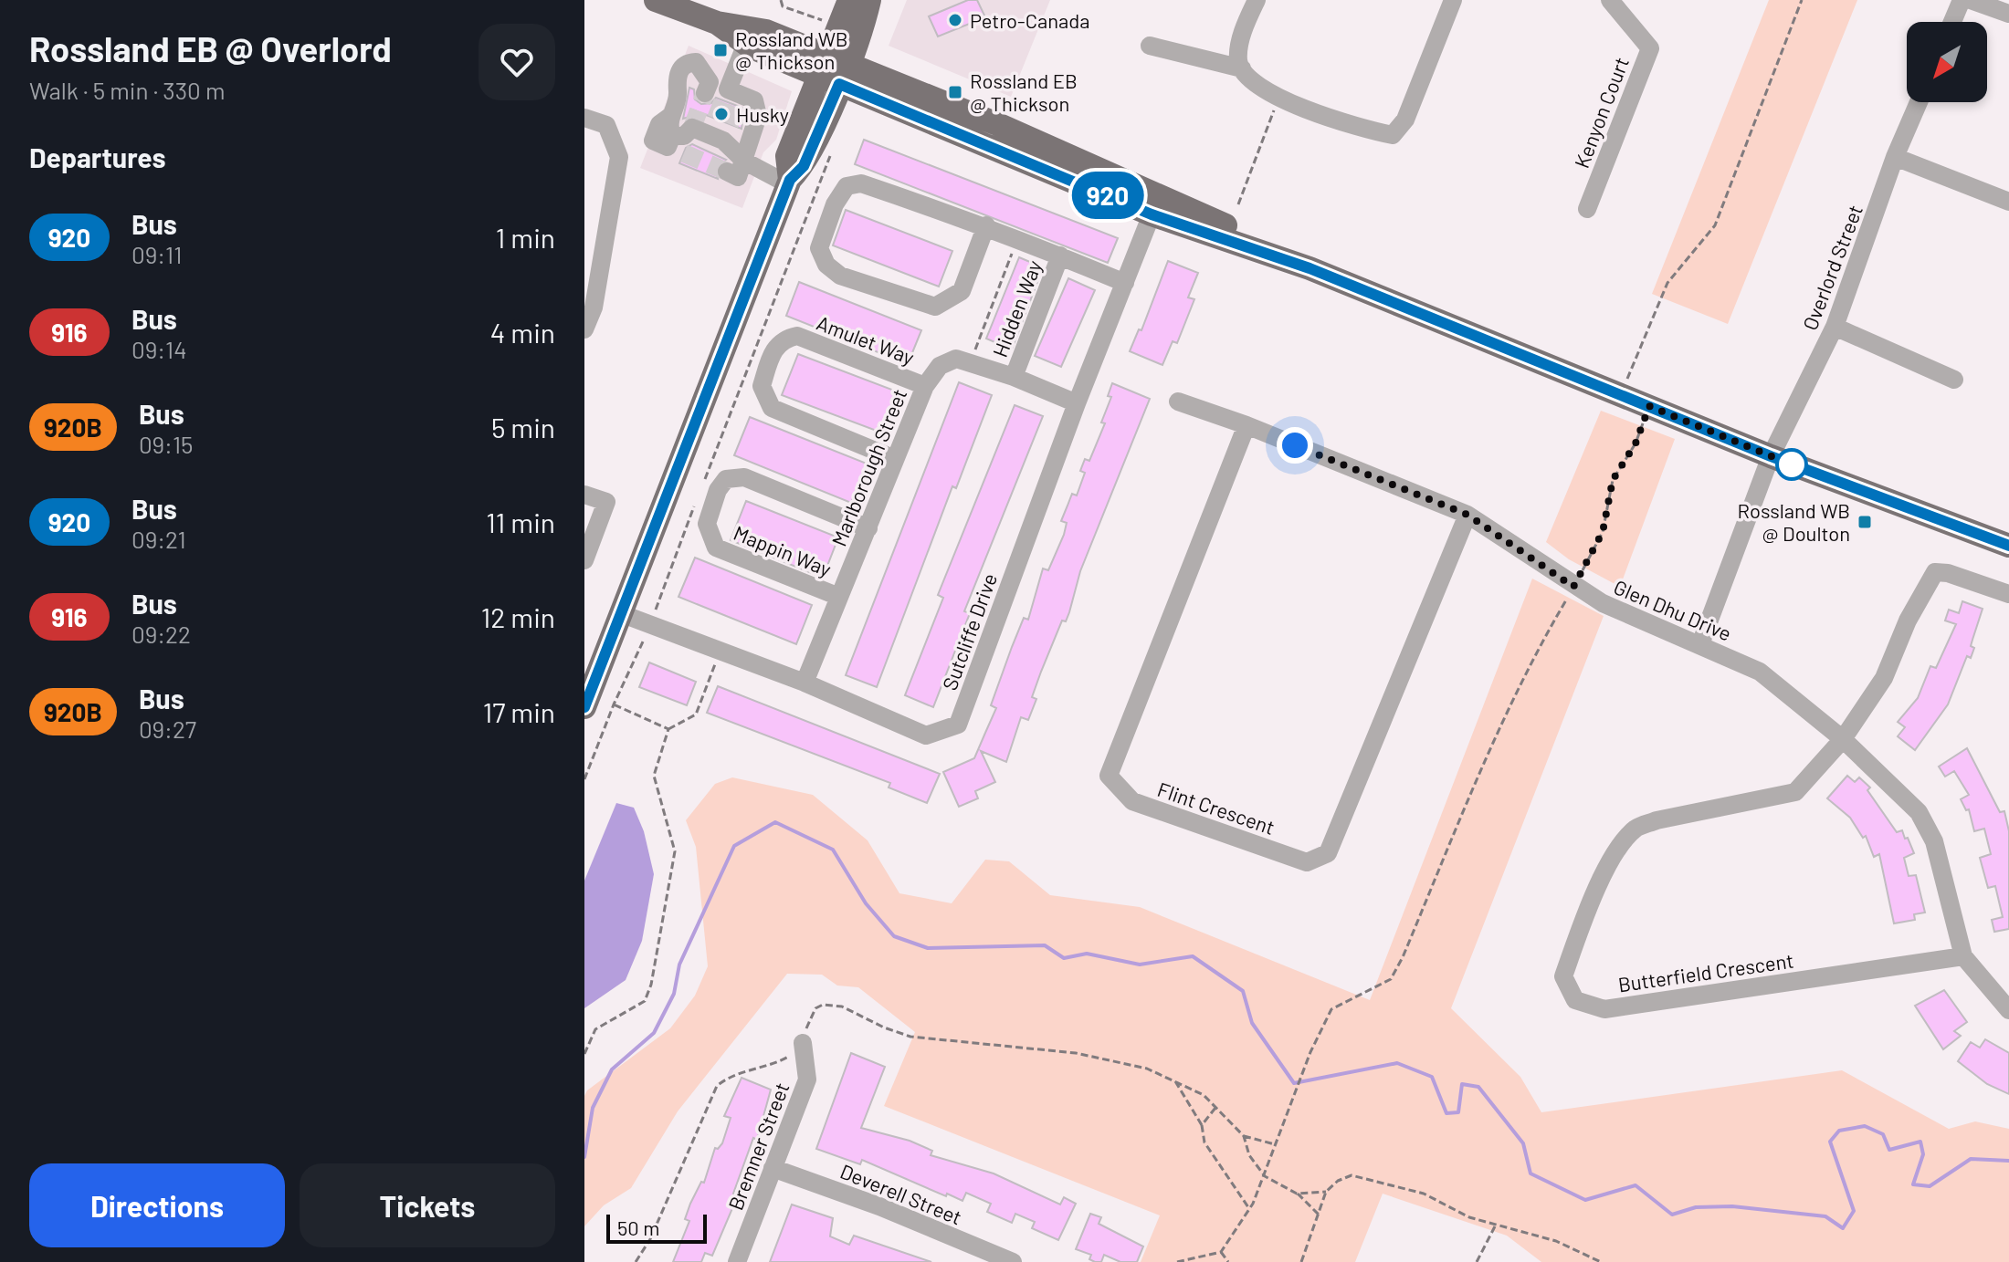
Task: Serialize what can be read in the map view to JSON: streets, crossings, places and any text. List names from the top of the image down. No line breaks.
{"streets":{"street":["Kenyon Court","Overlord Street","Hidden Way","Amulet Way","Marlborough Street","Mappin Way","Glen Dhu Drive","Sutcliffe Drive","Flint Crescent","Butterfield Crescent","Bremner Street","Deverell Street"]},"crossings":[["Overlord Street","Glen Dhu Drive"],["Hidden Way","Marlborough Street"],["Amulet Way","Marlborough Street"],["Marlborough Street","Mappin Way"],["Marlborough Street","Sutcliffe Drive"],["Glen Dhu Drive","Flint Crescent"],["Glen Dhu Drive","Butterfield Crescent"],["Bremner Street","Deverell Street"]],"places":{"other":["Petro-Canada","Husky"],"transit":["Rossland WB @ Thickson","Rossland EB @ Thickson","Rossland WB @ Doulton"]},"lines":["bus line 920"],"scale_bar":"50 m","north":"bottom left","page":{"heading":[["Rossland EB @ Overlord","Walk · 5 min · 330 m"],"Departures"],"on_map":"920","list":[{"mark":"920","name":"Bus","note":"09:11","value":"1 min"},{"mark":"916","name":"Bus","note":"09:14","value":"4 min"},{"mark":"920B","name":"Bus","note":"09:15","value":"5 min"},{"mark":"920","name":"Bus","note":"09:21","value":"11 min"},{"mark":"916","name":"Bus","note":"09:22","value":"12 min"},{"mark":"920B","name":"Bus","note":"09:27","value":"17 min"}],"buttons":["Directions","Tickets"],"scale":"50 m"}}
